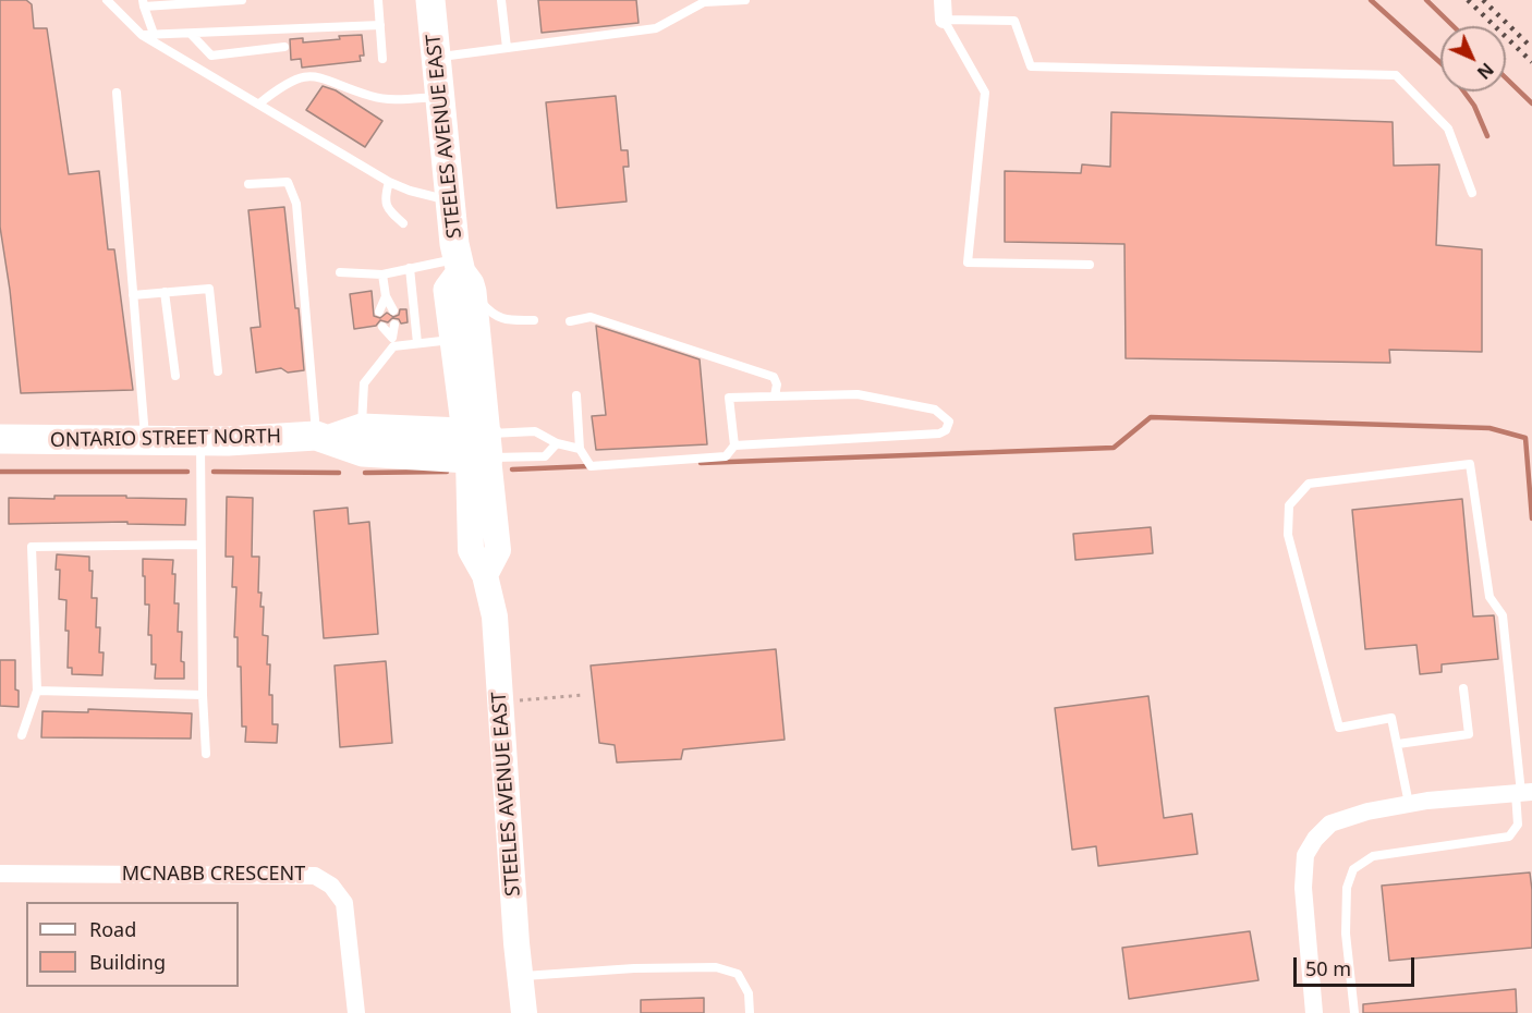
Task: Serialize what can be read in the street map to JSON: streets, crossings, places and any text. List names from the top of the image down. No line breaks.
{"streets":{"main road":["STEELES AVENUE EAST","ONTARIO STREET NORTH"],"street":["MCNABB CRESCENT"]},"crossings":[["STEELES AVENUE EAST","ONTARIO STREET NORTH"]],"legend":["Road","Building"],"scale_bar":"50 m","north":"bottom right"}
